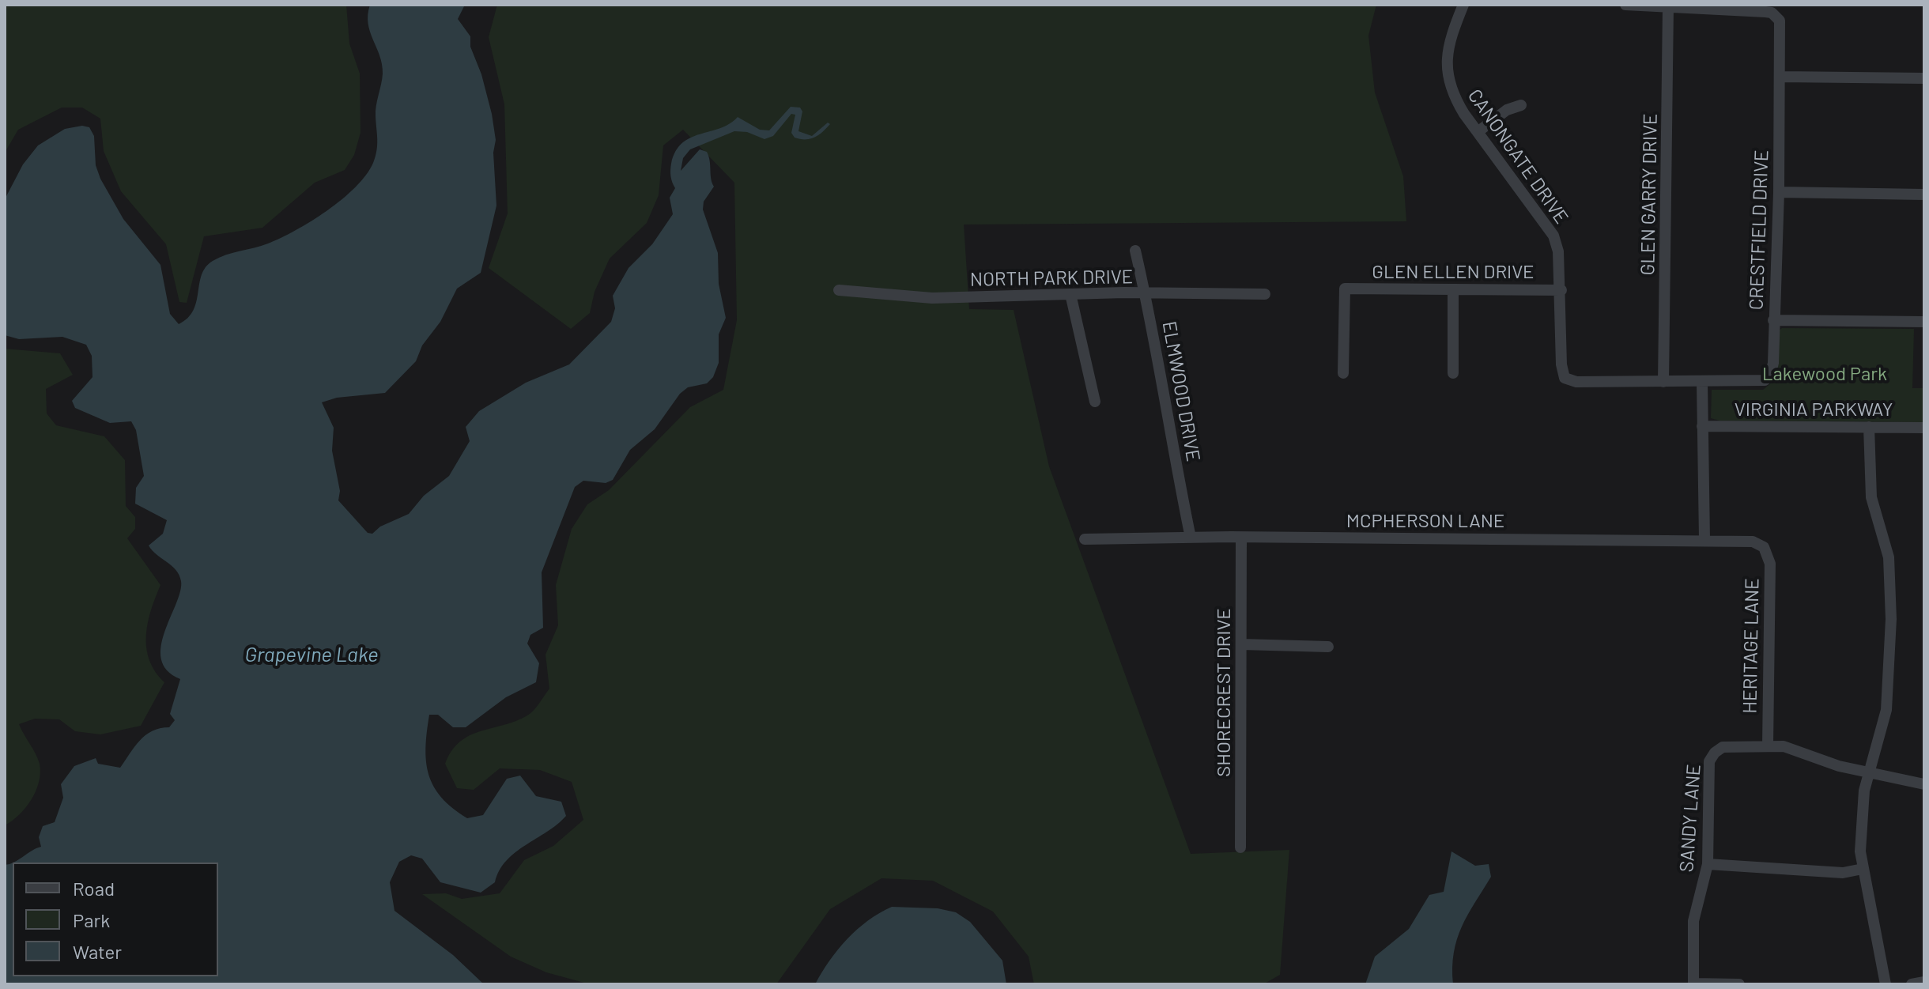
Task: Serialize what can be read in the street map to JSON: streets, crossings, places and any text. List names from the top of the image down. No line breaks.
{"streets":{"street":["CANONGATE DRIVE","GLEN GARRY DRIVE","CRESTFIELD DRIVE","GLEN ELLEN DRIVE","NORTH PARK DRIVE","ELMWOOD DRIVE","VIRGINIA PARKWAY","MCPHERSON LANE","HERITAGE LANE","SHORECREST DRIVE","SANDY LANE"]},"crossings":[["CANONGATE DRIVE","GLEN GARRY DRIVE"],["CANONGATE DRIVE","CRESTFIELD DRIVE"],["CANONGATE DRIVE","GLEN ELLEN DRIVE"],["GLEN GARRY DRIVE","CRESTFIELD DRIVE"],["NORTH PARK DRIVE","ELMWOOD DRIVE"],["ELMWOOD DRIVE","MCPHERSON LANE"],["MCPHERSON LANE","HERITAGE LANE"],["MCPHERSON LANE","SHORECREST DRIVE"],["HERITAGE LANE","SANDY LANE"]],"water":["Grapevine Lake"],"parks":["Lakewood Park"],"legend":["Road","Park","Water"]}
